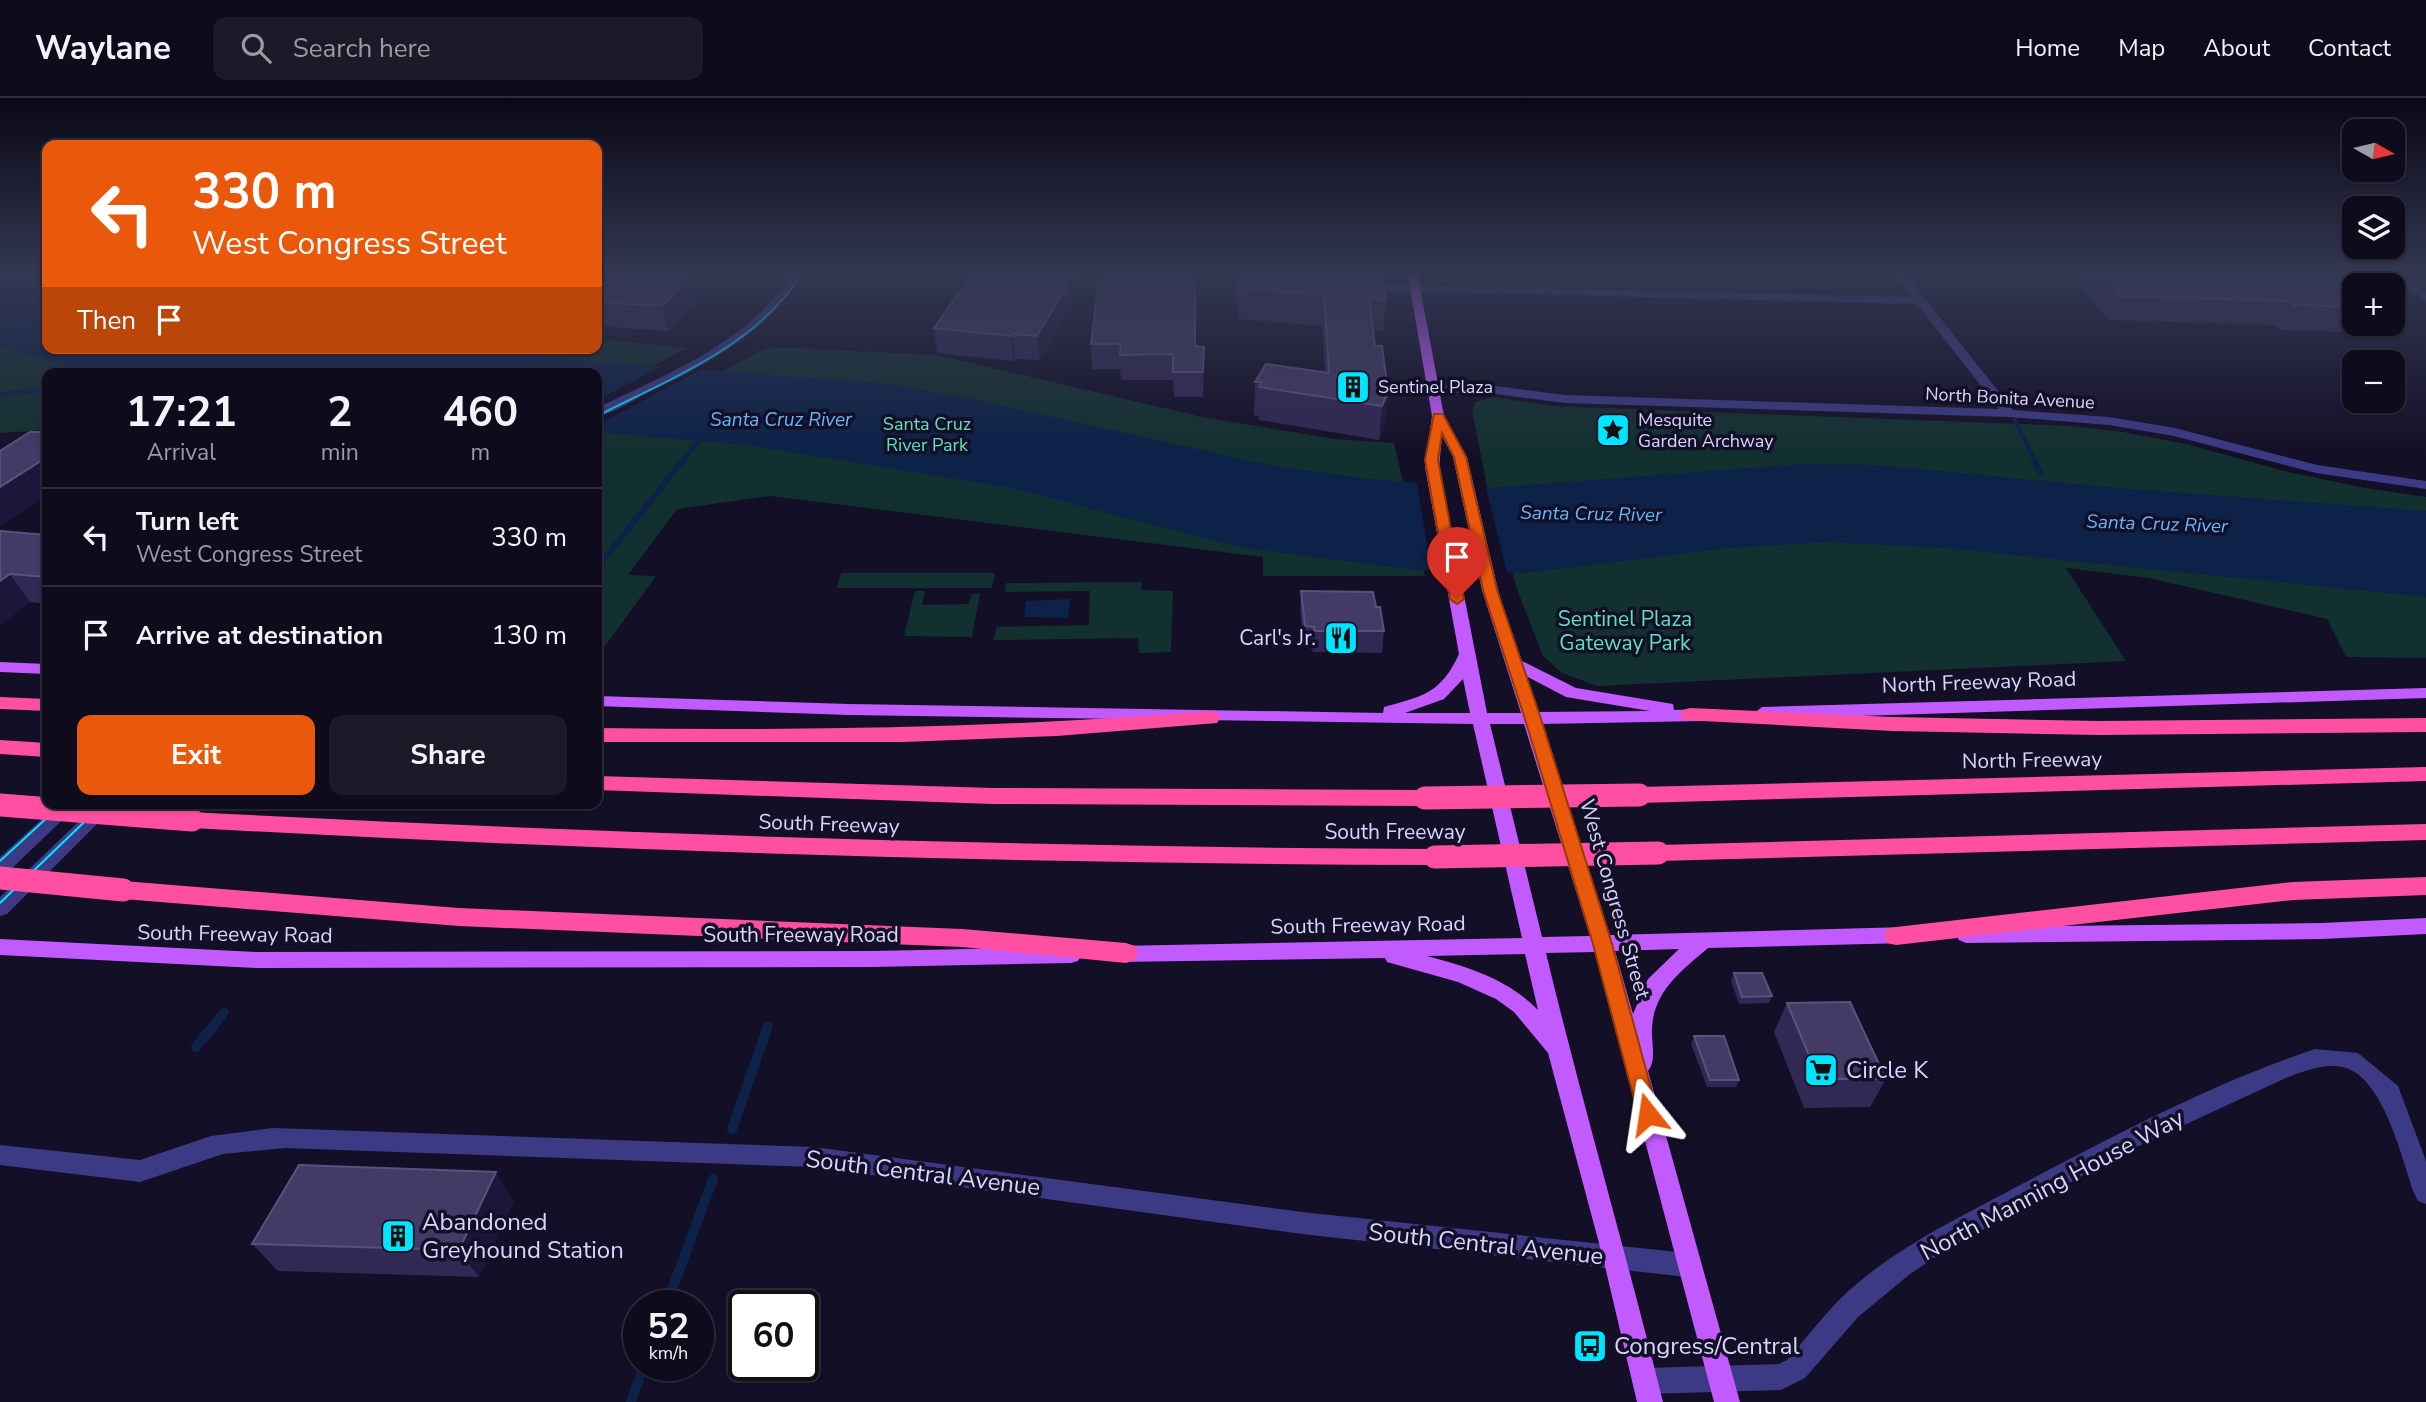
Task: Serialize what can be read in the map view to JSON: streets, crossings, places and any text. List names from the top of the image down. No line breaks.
{"streets":{"highway":["North Freeway","South Freeway"],"main road":["North Freeway Road","West Congress Street","South Freeway Road"],"street":["North Bonita Avenue","South Central Avenue","North Manning House Way"]},"crossings":[["North Bonita Avenue","West Congress Street"],["North Freeway Road","West Congress Street"],["North Freeway","South Freeway"],["West Congress Street","South Freeway Road"],["West Congress Street","South Central Avenue"],["West Congress Street","North Manning House Way"]],"water":["Santa Cruz River"],"parks":["Santa Cruz River Park","Sentinel Plaza Gateway Park"],"places":{"building":["Sentinel Plaza","Abandoned Greyhound Station"],"place":["Mesquite Garden Archway"],"restaurant":["Carl's Jr."],"supermarket":["Circle K"],"bus stop":["Congress/Central"]},"north":"right","page":{"header":"Waylane","search":"Search here","nav":["Home","Map","About","Contact"],"map_buttons":["+","−"],"turn":["330 m","West Congress Street"],"then":"Then","eta":["17:21","Arrival","2","min","460","m"],"list":[{"name":"Turn left","note":"West Congress Street","value":"330 m"},{"name":"Arrive at destination","value":"130 m"}],"buttons":["Exit","Share"],"speed":"52 km/h","limit":"60"}}
